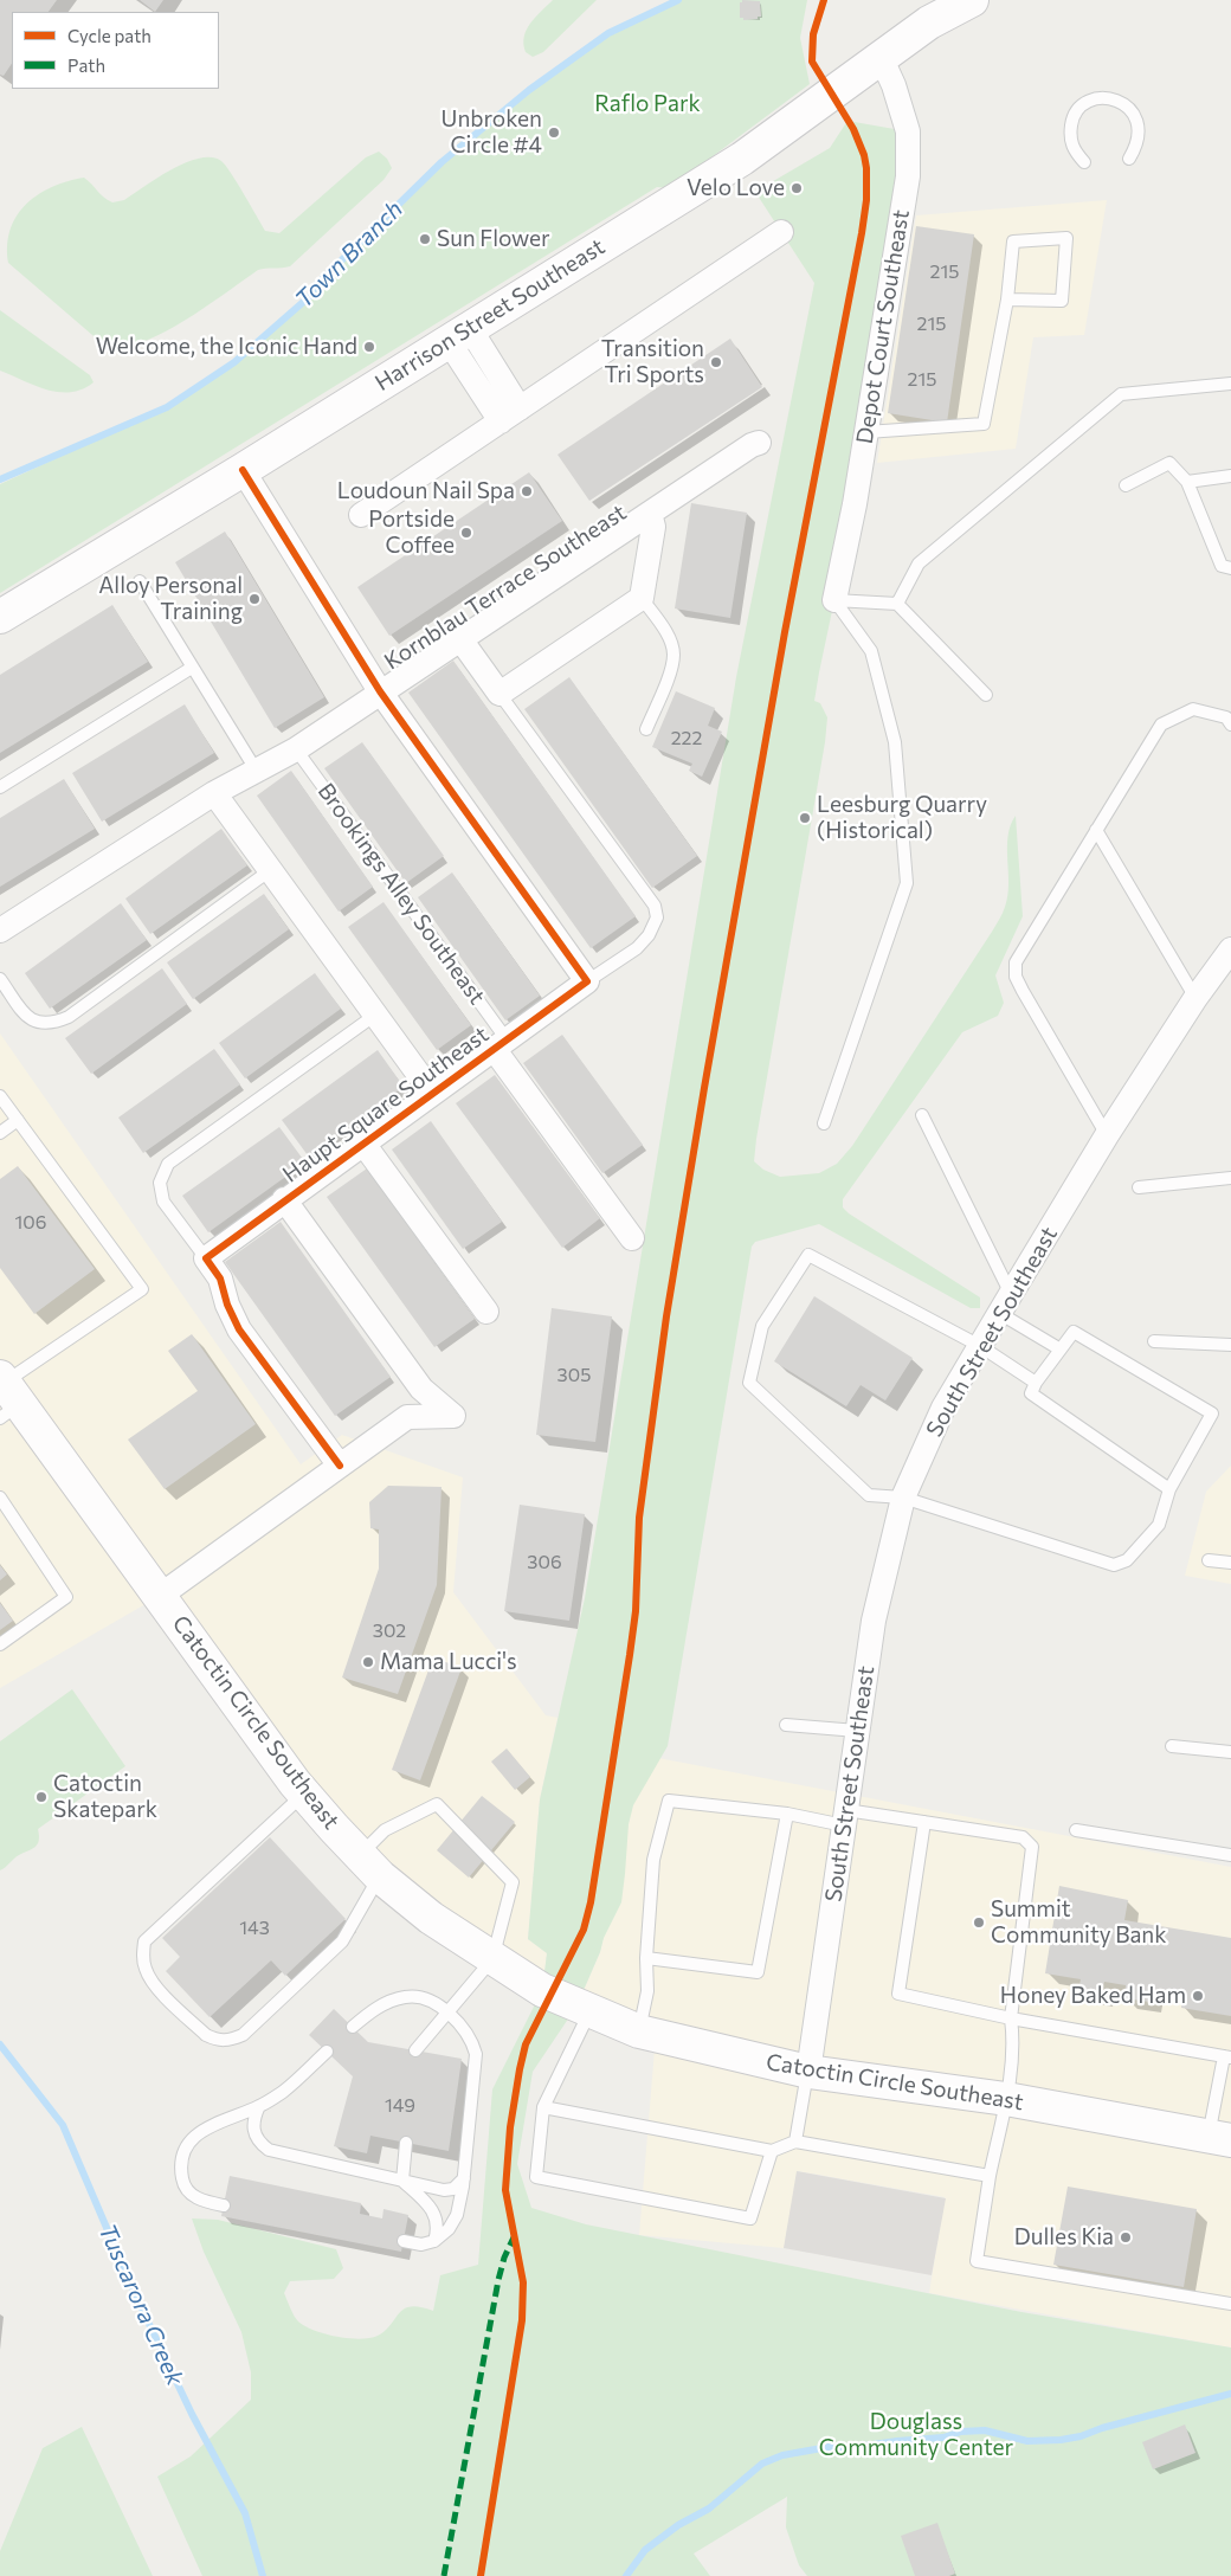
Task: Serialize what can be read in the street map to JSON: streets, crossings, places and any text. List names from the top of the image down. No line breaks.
{"streets":{"main road":["Harrison Street Southeast","Catoctin Circle Southeast"],"street":["Depot Court Southeast","Kornblau Terrace Southeast","Haupt Square Southeast","South Street Southeast"],"lane":["Brookings Alley Southeast"]},"crossings":[["Harrison Street Southeast","Depot Court Southeast"],["Kornblau Terrace Southeast","Brookings Alley Southeast"],["Brookings Alley Southeast","Haupt Square Southeast"],["South Street Southeast","Catoctin Circle Southeast"]],"water":["Town Branch","Tuscarora Creek"],"parks":["Raflo Park","Douglass Community Center"],"places":["Unbroken Circle #4","Velo Love","Sun Flower","Welcome, the Iconic Hand","Transition Tri Sports","Loudoun Nail Spa","Portside Coffee","Alloy Personal Training","Leesburg Quarry (Historical)","Mama Lucci's","Catoctin Skatepark","Summit Community Bank","Honey Baked Ham","Dulles Kia"],"house_numbers":["215","215","215","222","106","305","306","302","143","149"],"legend":["Cycle path","Path"]}
